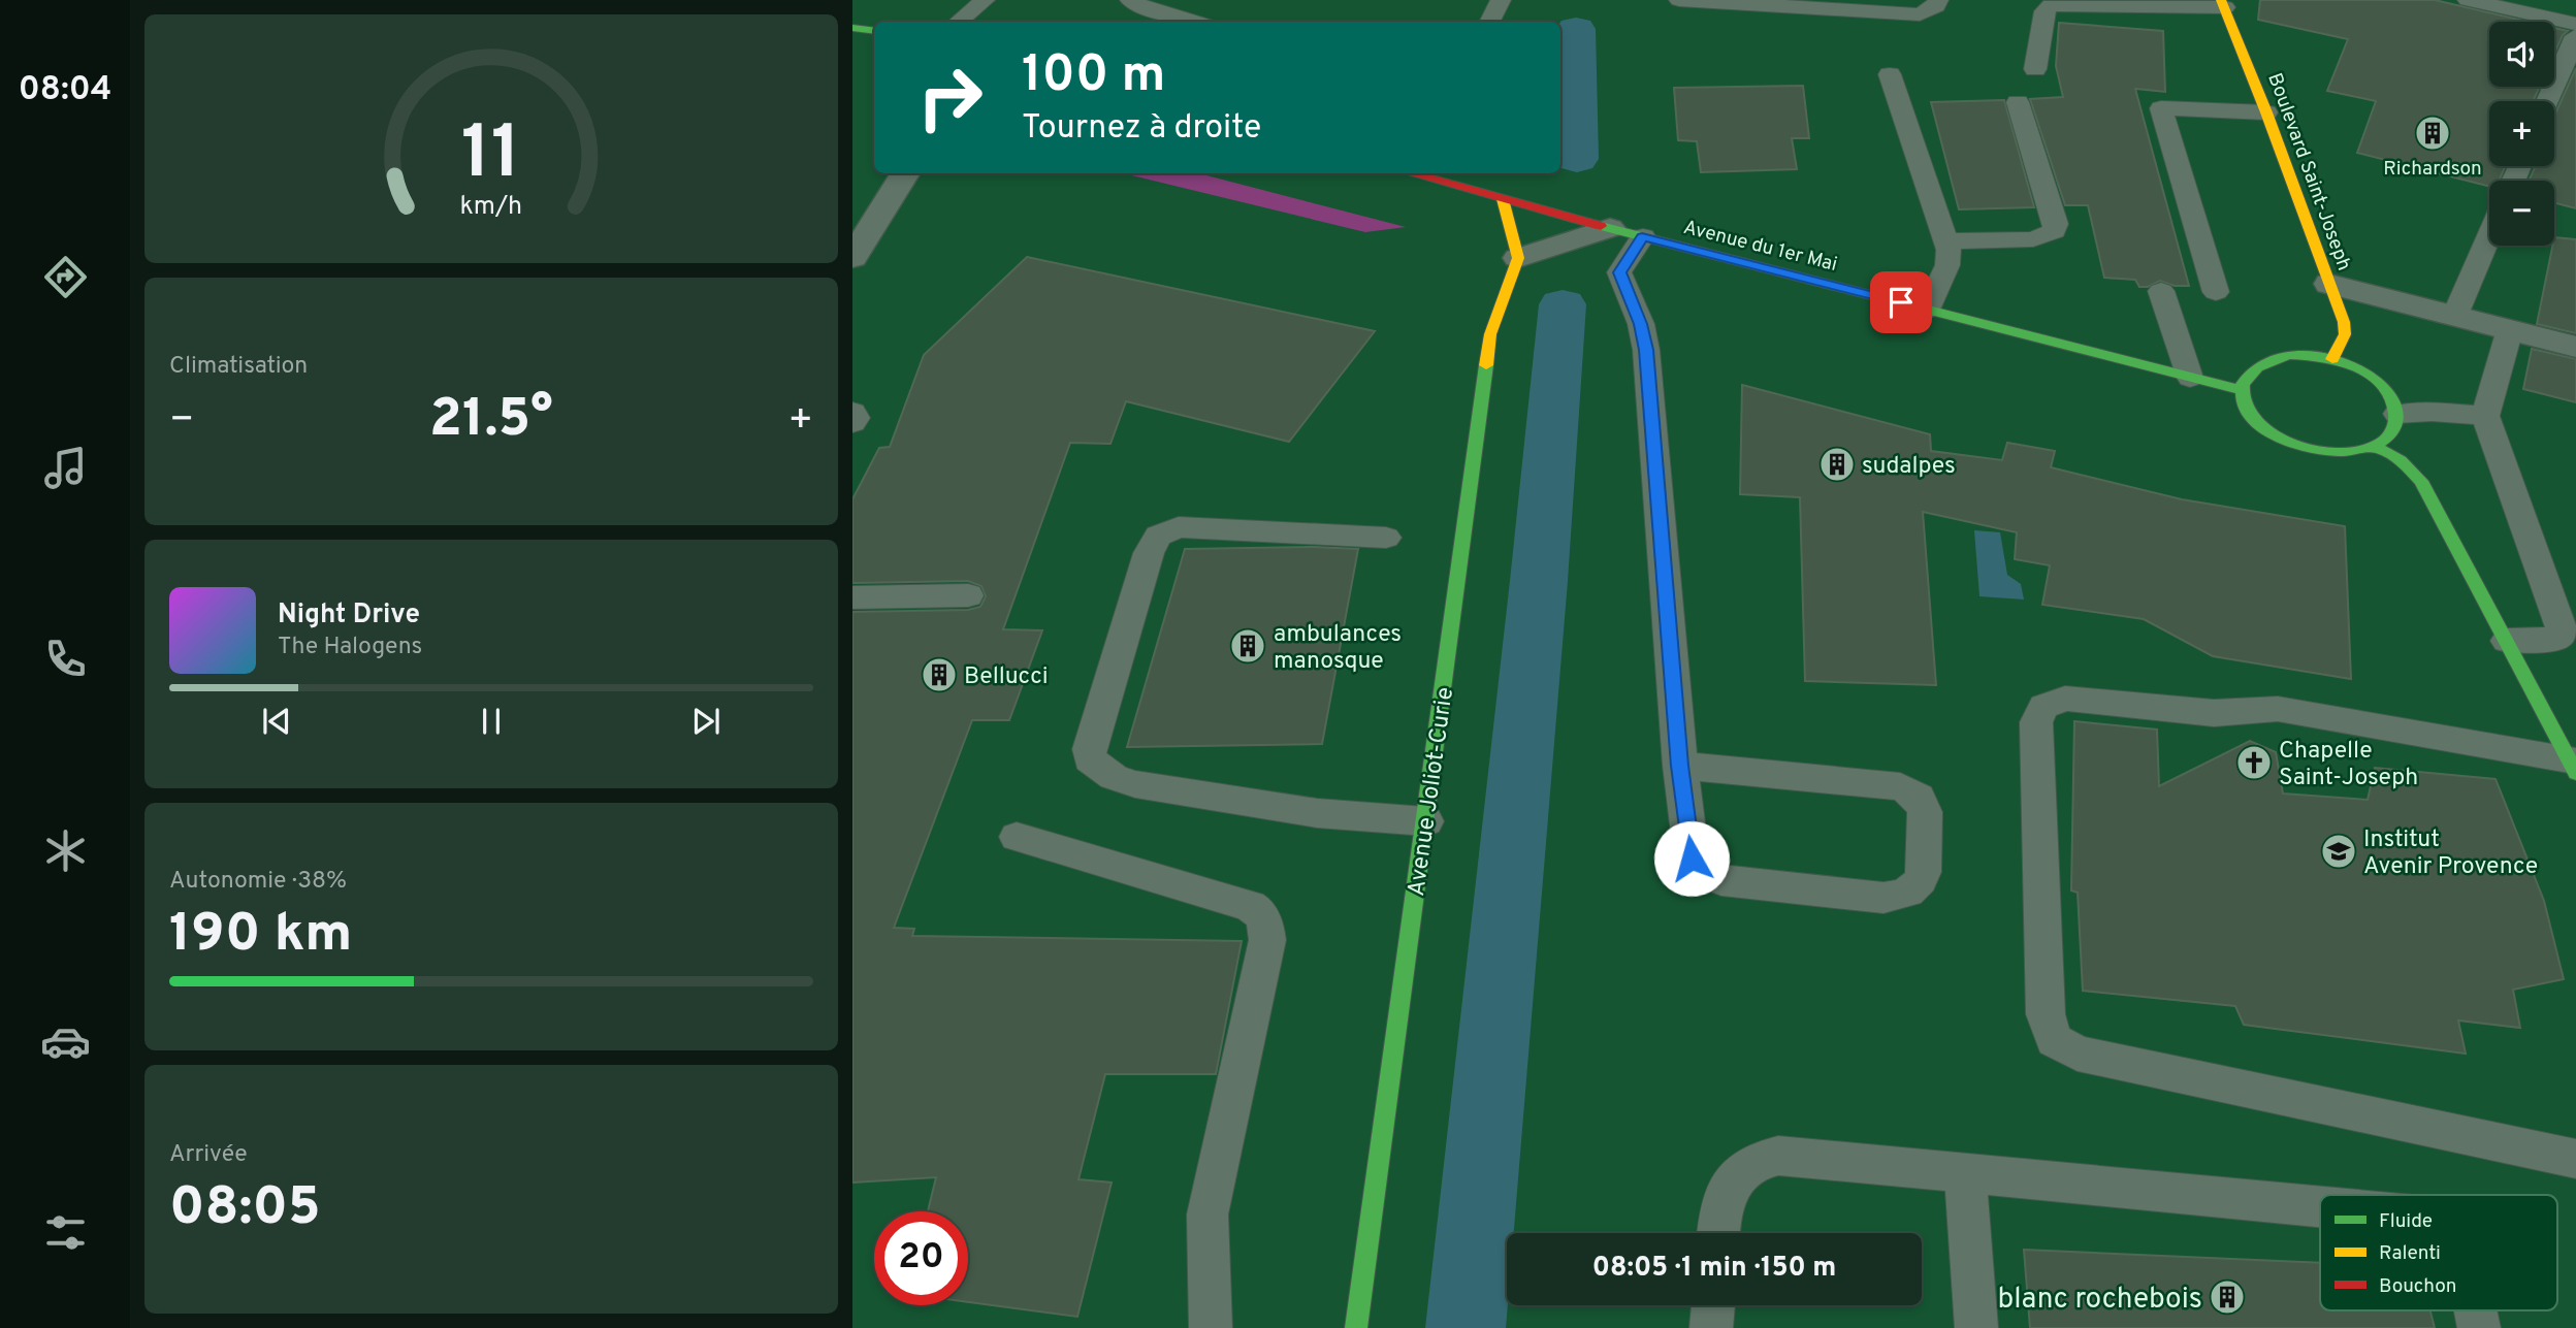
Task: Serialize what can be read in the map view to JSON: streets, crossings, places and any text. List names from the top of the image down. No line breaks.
{"streets":{"street":["Boulevard Saint-Joseph","Avenue du 1er Mai","Avenue Joliot-Curie"]},"crossings":[["Boulevard Saint-Joseph","Avenue du 1er Mai"]],"places":{"building":["Richardson","sudalpes","ambulances manosque","Bellucci","blanc rochebois"],"church":["Chapelle Saint-Joseph"],"school or university":["Institut Avenir Provence"]},"legend":["Fluide","Ralenti","Bouchon"],"page":{"tabs":"08:04","map_buttons":["+","−"],"turn":["100 m","Tournez à droite"],"tile":["Climatisation",["Autonomie · 38%","190 km"],["Arrivée","08:05"]],"heat":["−","21.5°","+"],"song":["Night Drive","The Halogens"],"limit":"20","trip":"08:05 · 1 min · 150 m","gauge":["11","km/h"]}}
